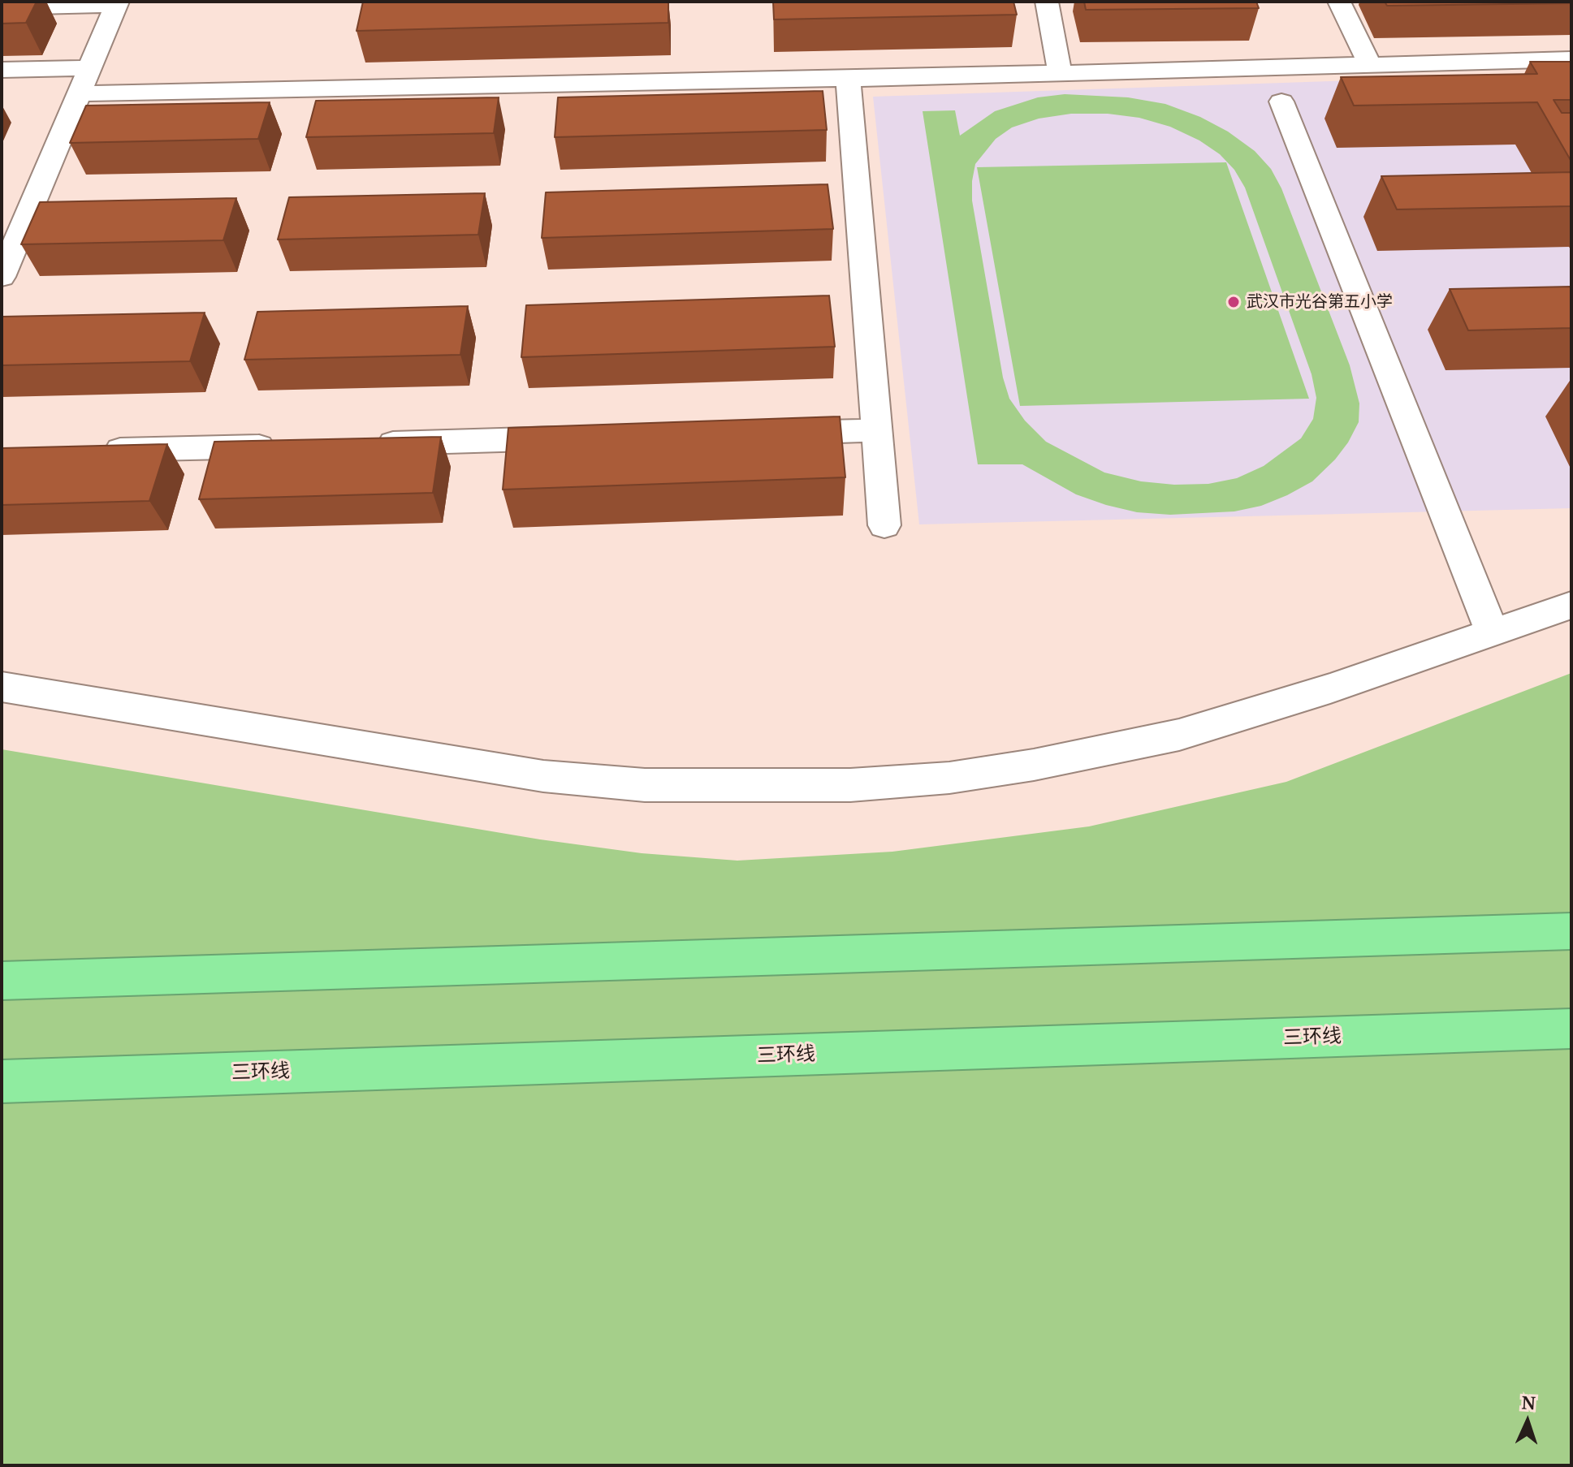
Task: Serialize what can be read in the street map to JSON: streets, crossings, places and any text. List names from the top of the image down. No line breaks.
{"streets":{"highway":["三环线"]},"places":["武汉市光谷第五小学"],"north":"top"}
